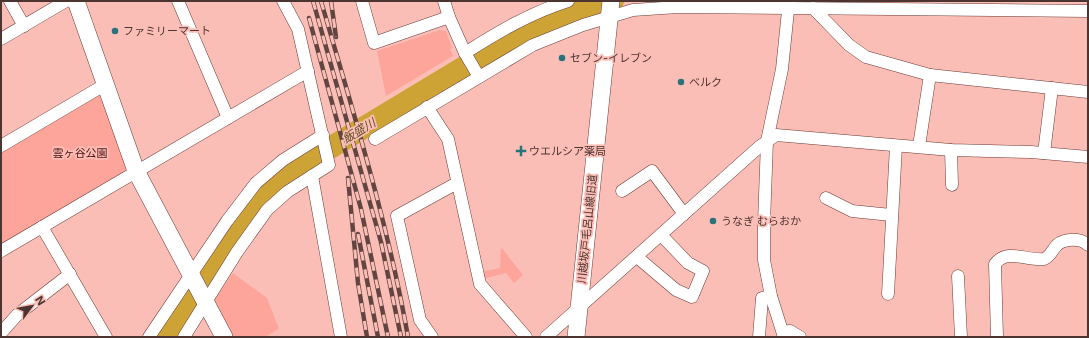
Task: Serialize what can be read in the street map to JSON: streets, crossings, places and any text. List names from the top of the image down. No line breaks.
{"streets":{"street":["川越坂戸毛呂山線旧道"]},"water":["飯盛川"],"parks":["雲ヶ谷公園"],"places":{"other":["ファミリーマート","セブン-イレブン","ベルク","うなぎ むらおか"],"health":["ウエルシア薬局"]},"north":"top right"}
